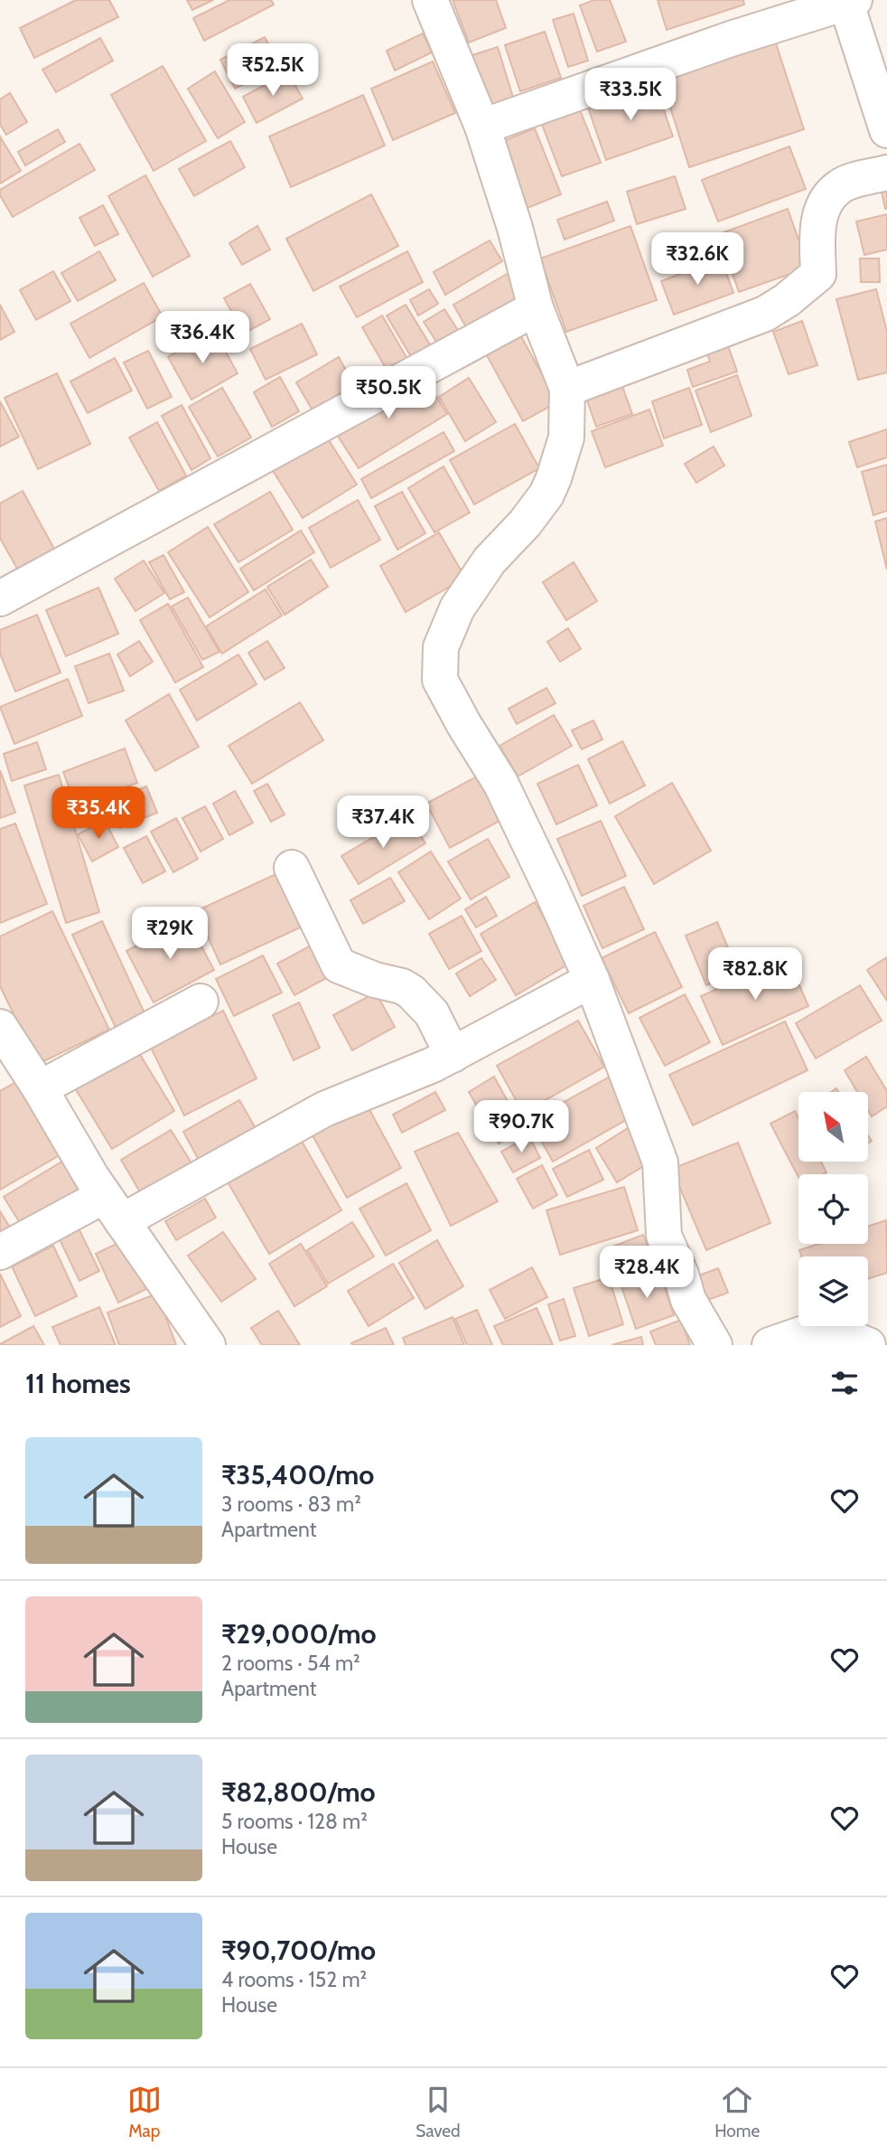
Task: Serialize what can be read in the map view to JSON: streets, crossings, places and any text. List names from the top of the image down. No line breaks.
{"north":"top left","page":{"price":["₹52.5K","₹33.5K","₹32.6K","₹36.4K","₹50.5K","₹35.4K","₹37.4K","₹29K","₹82.8K","₹90.7K","₹28.4K"],"heading":"11 homes","list":[{"name":"₹35,400/mo","note":"3 rooms · 83 m² · Apartment"},{"name":"₹29,000/mo","note":"2 rooms · 54 m² · Apartment"},{"name":"₹82,800/mo","note":"5 rooms · 128 m² · House"},{"name":"₹90,700/mo","note":"4 rooms · 152 m² · House"}],"tabs":["Map","Saved","Home"]}}
